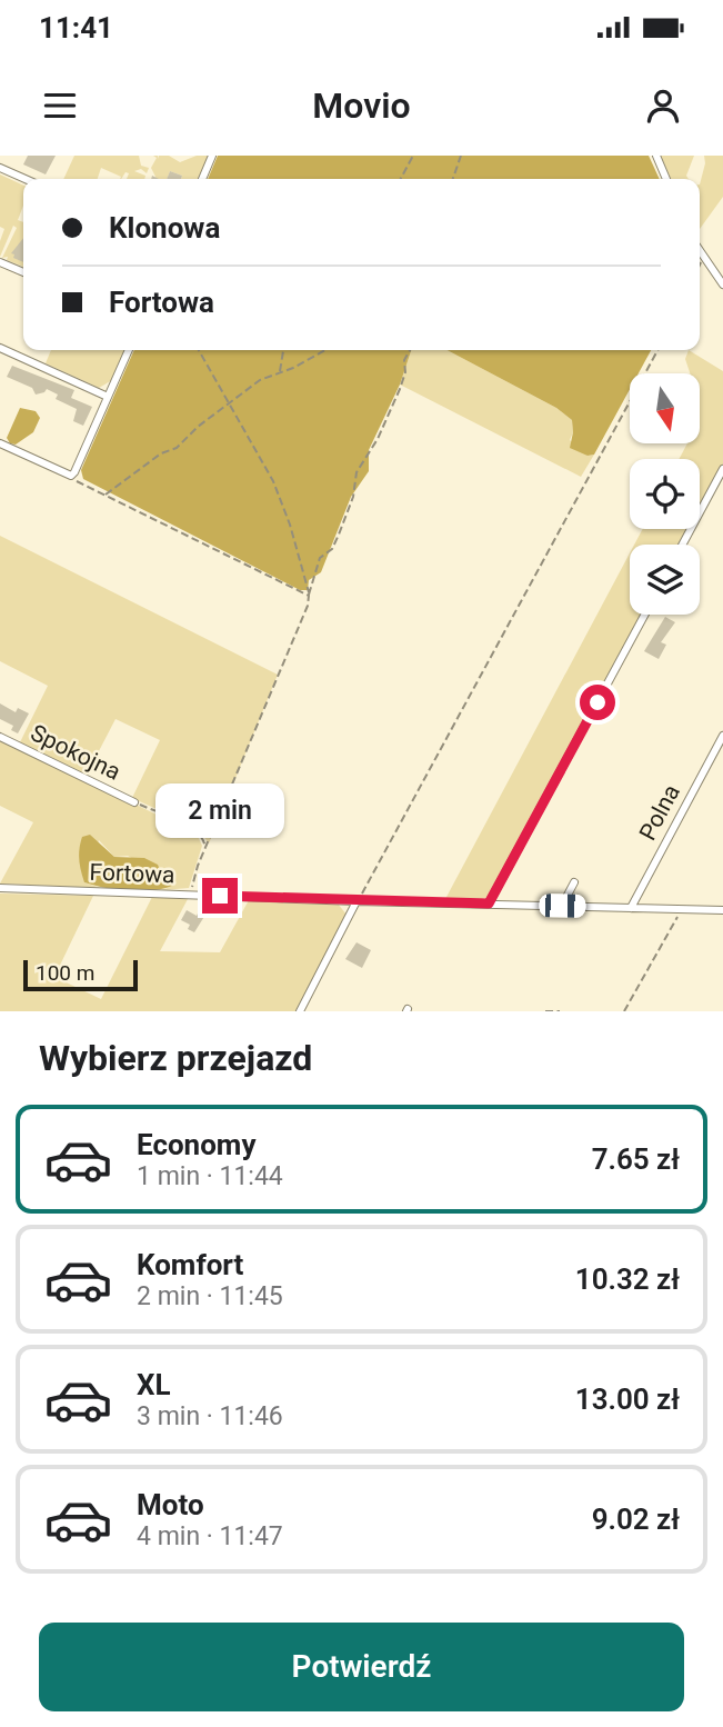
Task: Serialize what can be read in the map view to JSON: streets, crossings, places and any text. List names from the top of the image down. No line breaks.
{"streets":{"street":["Spokojna","Polna","Fortowa"]},"crossings":[["Polna","Fortowa"]],"scale_bar":"100 m","north":"bottom","page":{"status":"11:41","header":"Movio","banner":["Klonowa","Fortowa"],"bubble":"2 min","scale":"100 m","heading":"Wybierz przejazd","list":[{"name":"Economy","note":"1 min · 11:44","value":"7.65 zł"},{"name":"Komfort","note":"2 min · 11:45","value":"10.32 zł"},{"name":"XL","note":"3 min · 11:46","value":"13.00 zł"},{"name":"Moto","note":"4 min · 11:47","value":"9.02 zł"}],"buttons":"Potwierdź"}}
